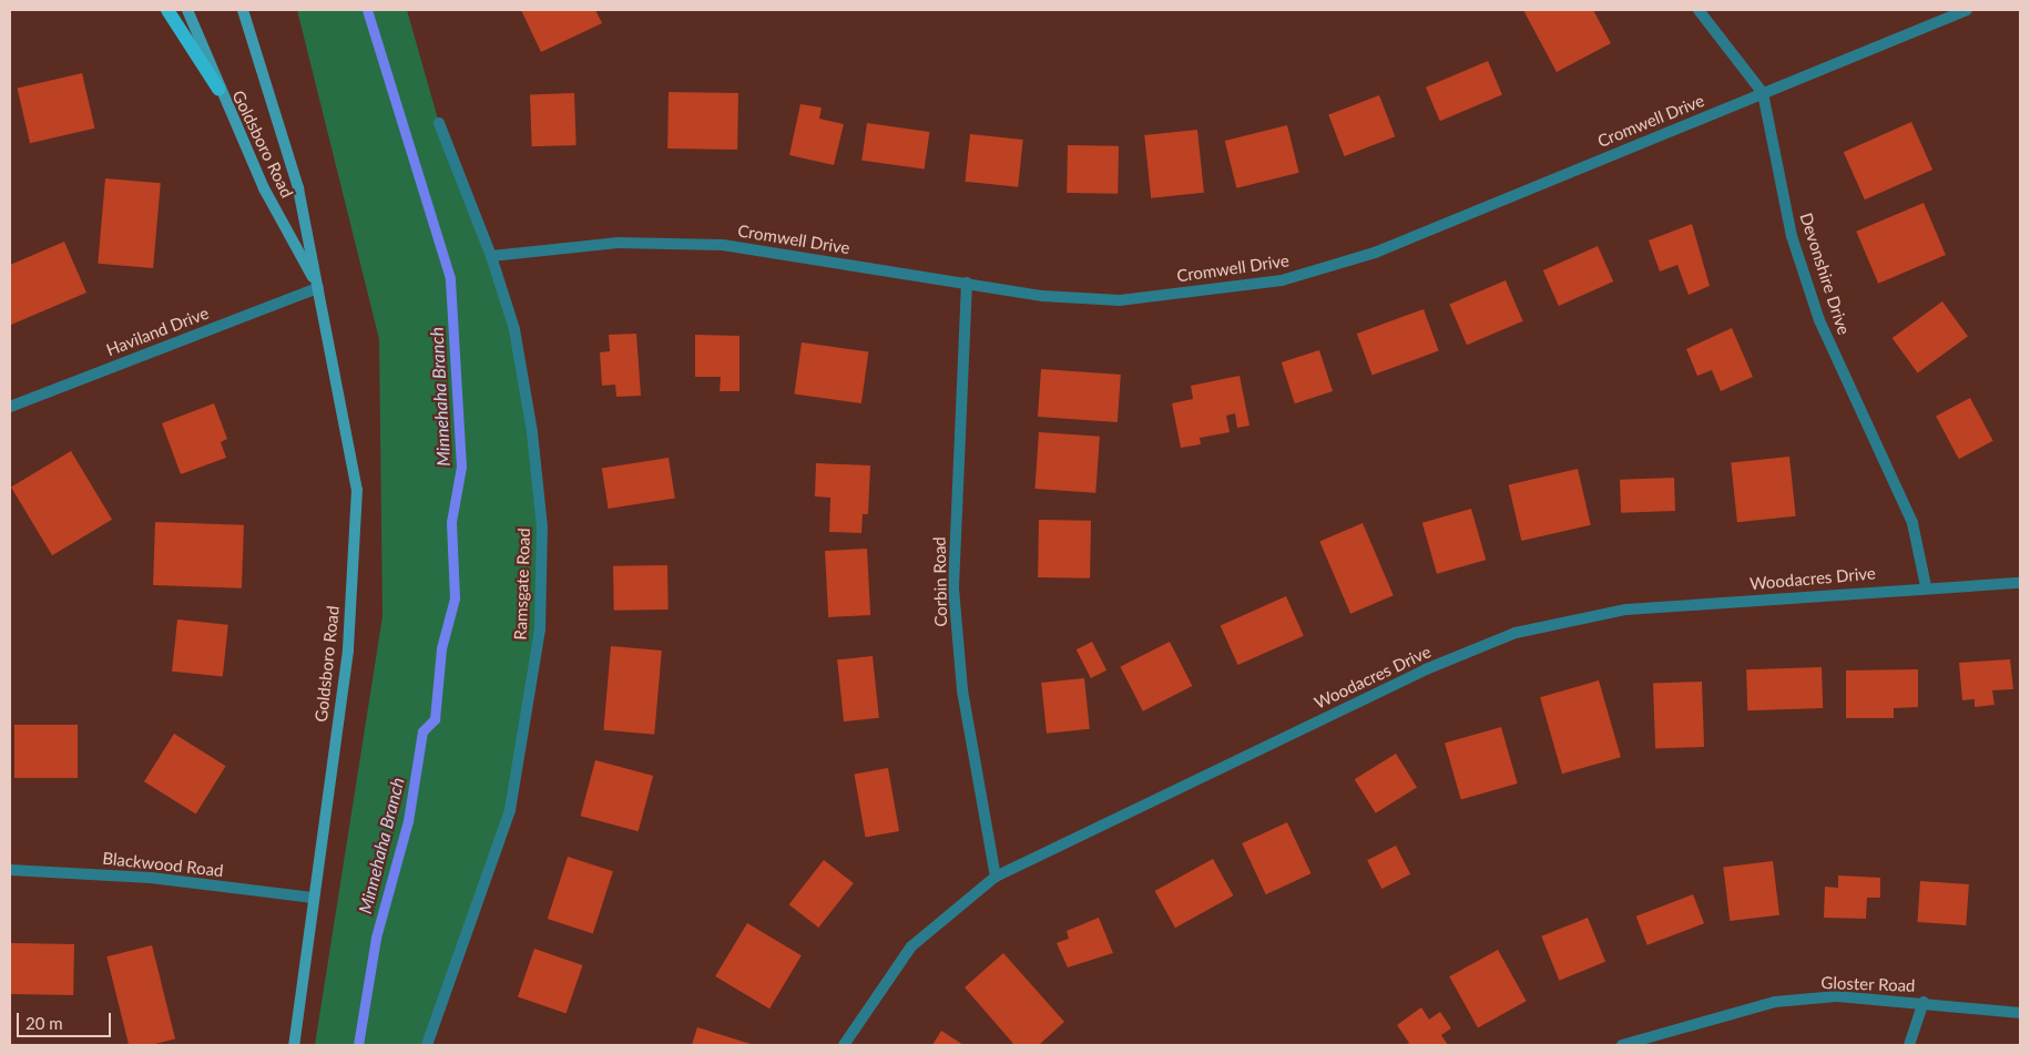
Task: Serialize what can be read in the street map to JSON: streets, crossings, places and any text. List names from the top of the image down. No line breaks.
{"streets":{"main road":["Goldsboro Road"],"street":["Cromwell Drive","Devonshire Drive","Haviland Drive","Woodacres Drive","Corbin Road","Ramsgate Road","Blackwood Road","Gloster Road"]},"crossings":[["Cromwell Drive","Devonshire Drive"],["Cromwell Drive","Corbin Road"],["Cromwell Drive","Ramsgate Road"],["Goldsboro Road","Haviland Drive"],["Goldsboro Road","Blackwood Road"],["Devonshire Drive","Woodacres Drive"],["Woodacres Drive","Corbin Road"]],"water":["Minnehaha Branch"],"scale_bar":"20 m"}
